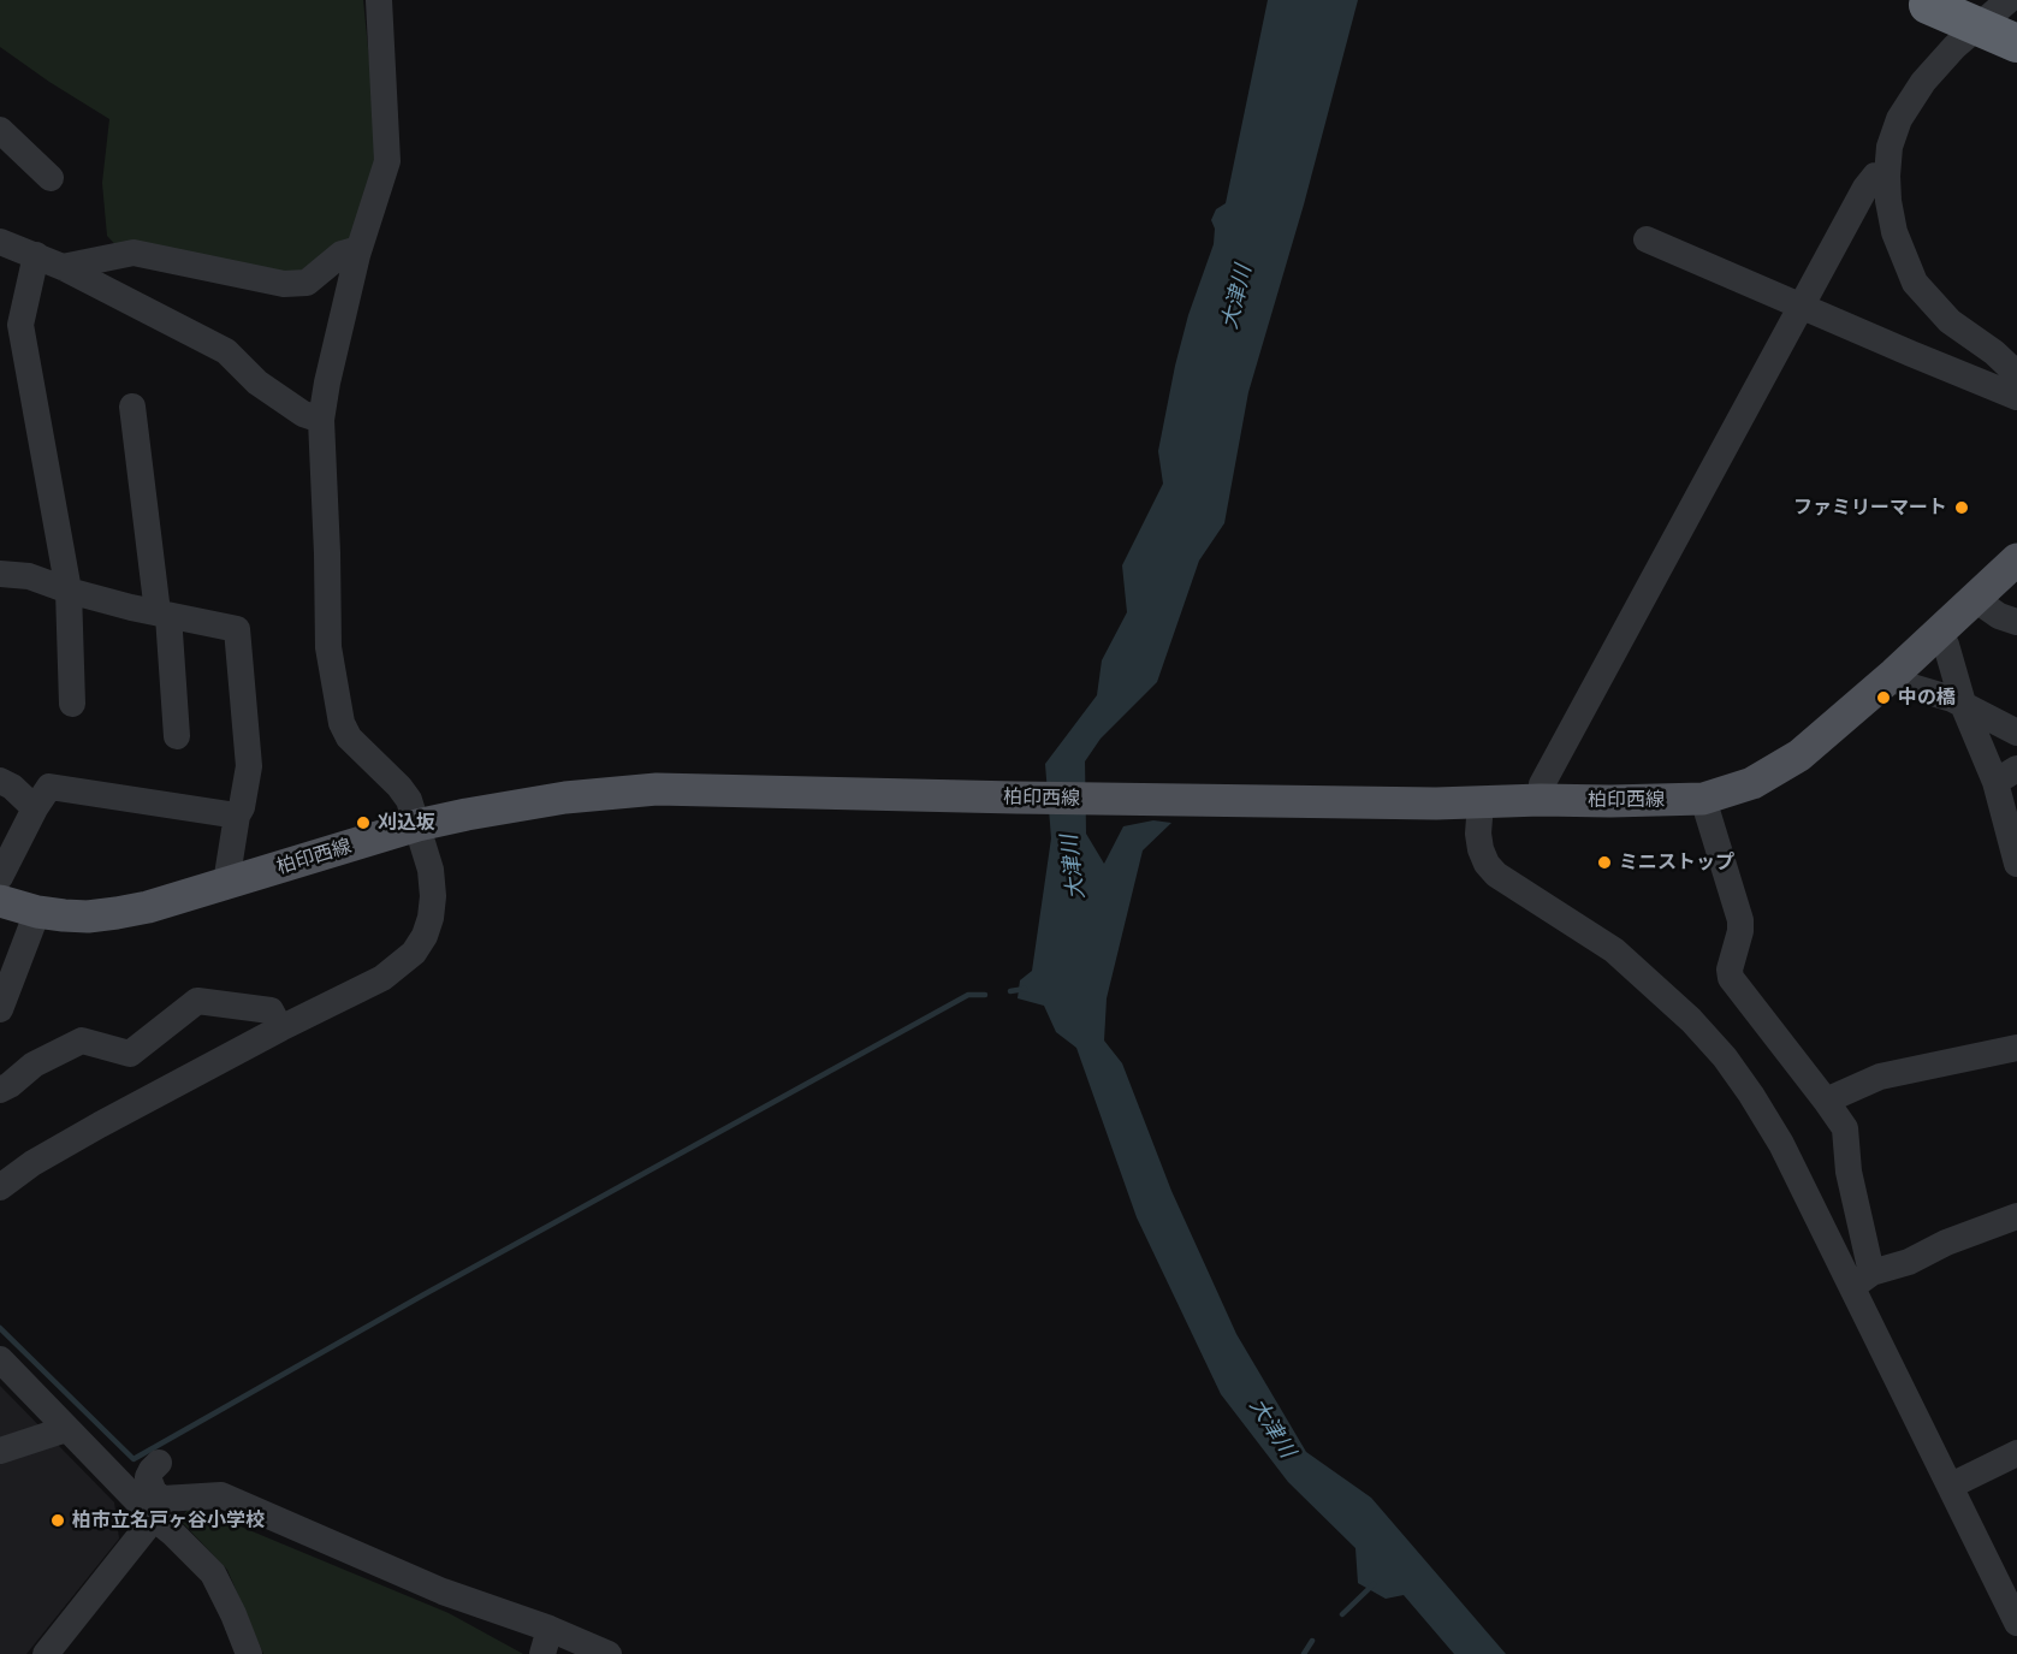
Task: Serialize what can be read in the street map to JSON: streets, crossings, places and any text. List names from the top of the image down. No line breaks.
{"streets":{"main road":["柏印西線"]},"water":["大津川"],"places":["ファミリーマート","中の橋","刈込坂","ミニストップ","柏市立名戸ヶ谷小学校"]}
